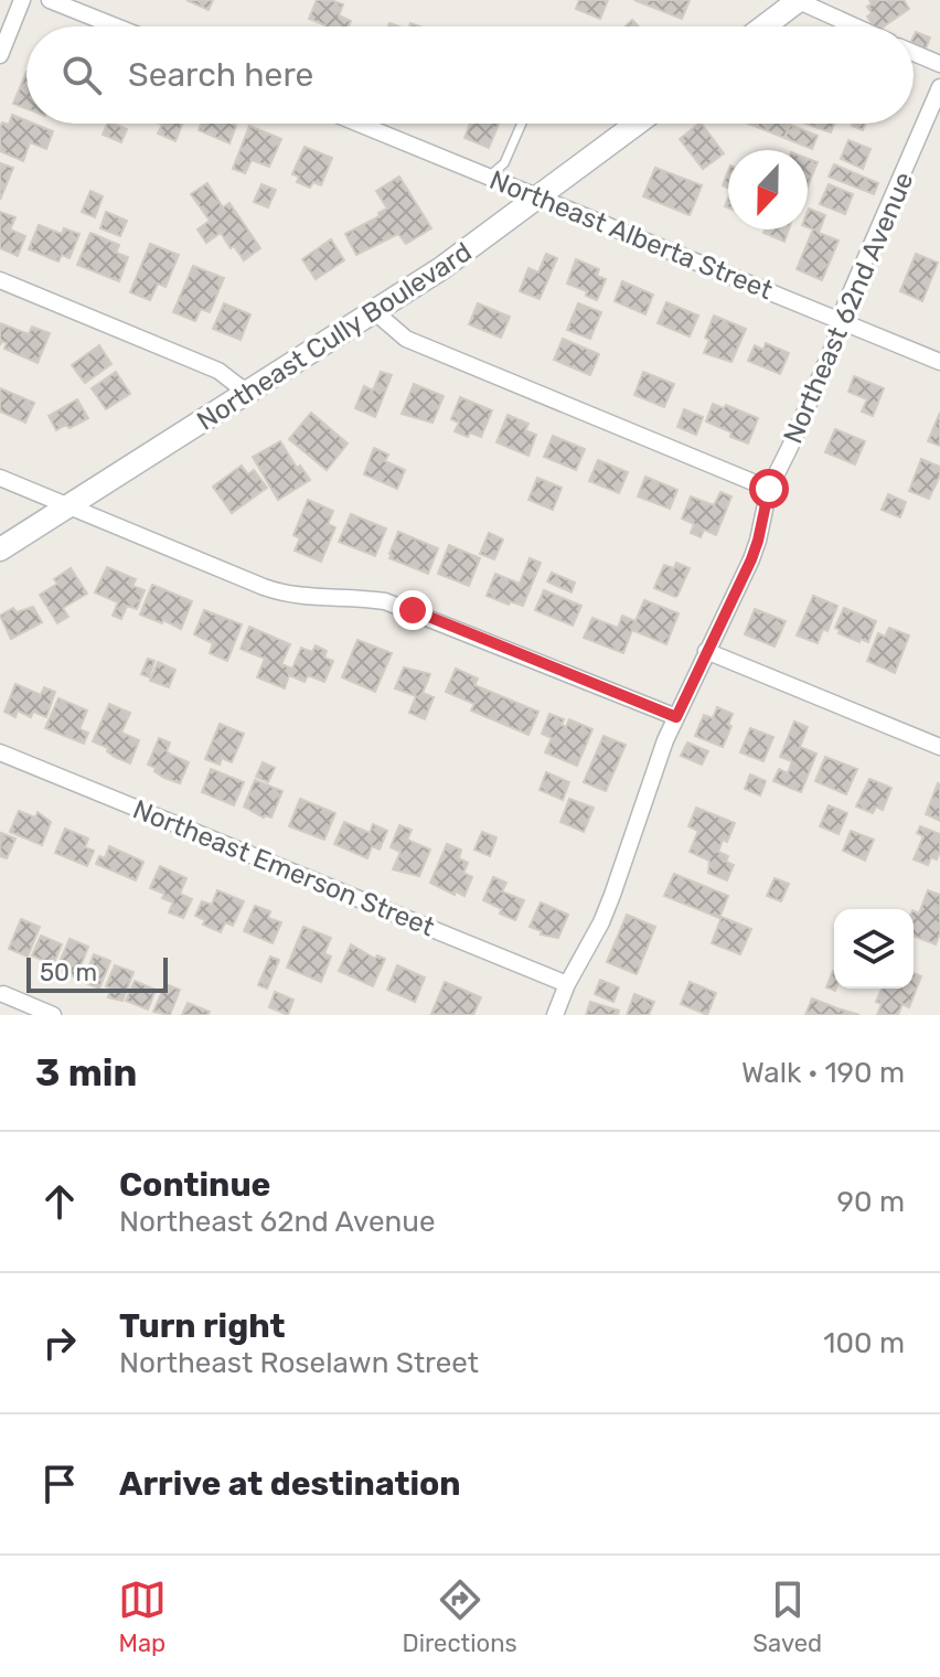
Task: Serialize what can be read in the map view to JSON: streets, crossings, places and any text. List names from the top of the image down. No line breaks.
{"streets":{"main road":["Northeast Cully Boulevard"],"street":["Northeast Alberta Street","Northeast 62nd Avenue","Northeast Emerson Street"]},"crossings":[["Northeast Alberta Street","Northeast 62nd Avenue"],["Northeast Alberta Street","Northeast Cully Boulevard"],["Northeast 62nd Avenue","Northeast Emerson Street"]],"scale_bar":"50 m","north":"bottom","page":{"search":"Search here","scale":"50 m","heading":["3 min","Walk · 190 m"],"list":[["Continue","Northeast 62nd Avenue","90 m"],["Turn right","Northeast Roselawn Street","100 m"],"Arrive at destination"],"nav":["Map","Directions","Saved"]}}
